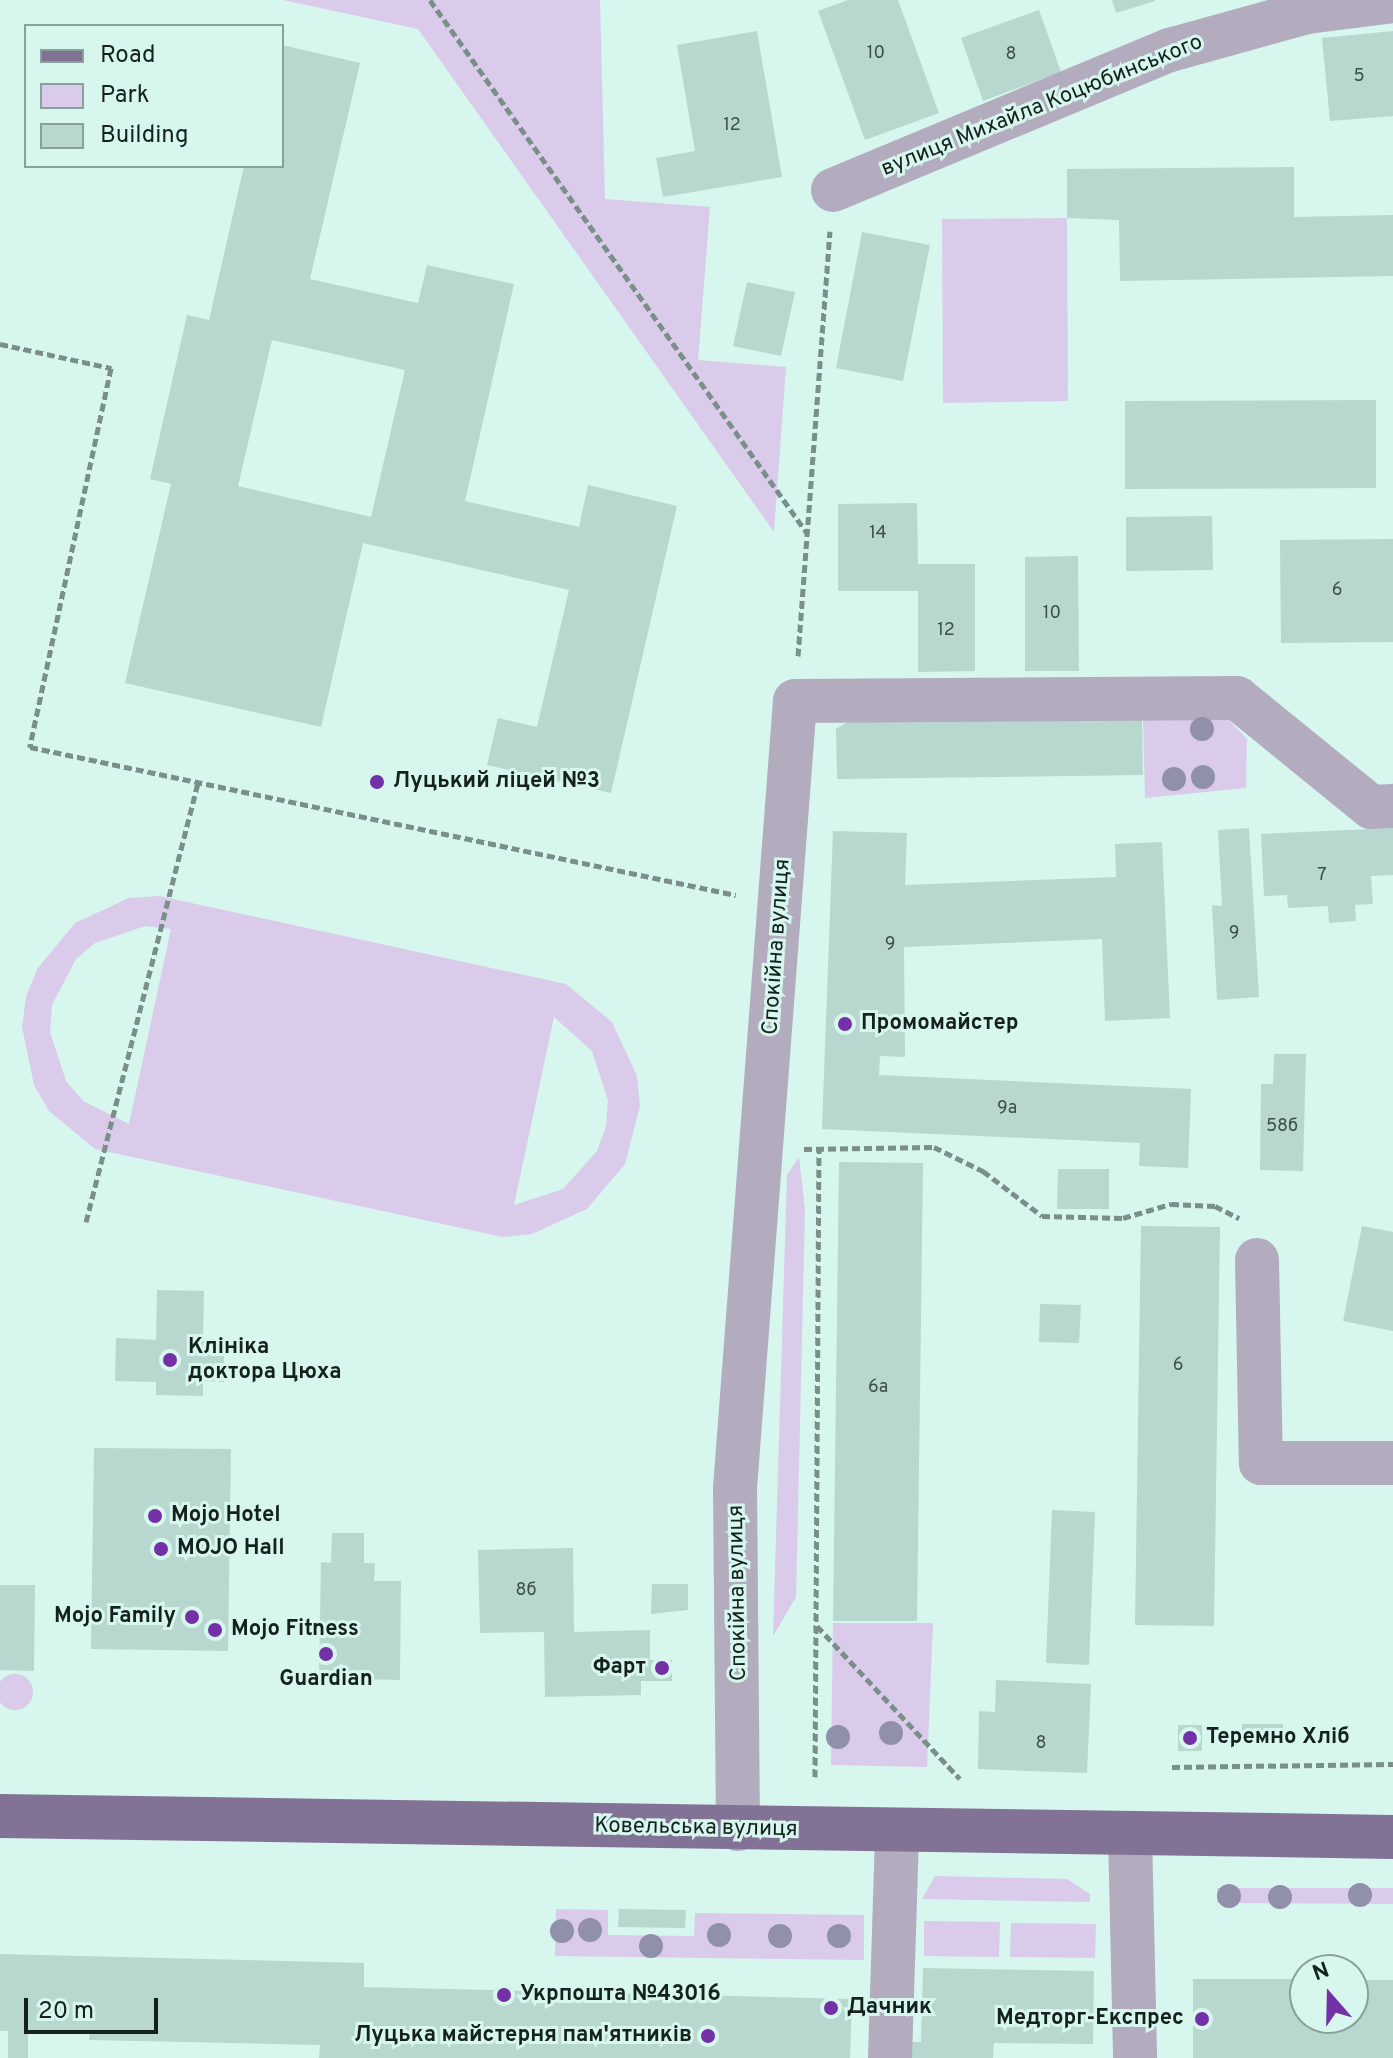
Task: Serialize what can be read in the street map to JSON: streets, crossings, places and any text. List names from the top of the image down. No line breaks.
{"streets":{"main road":["Ковельська вулиця"],"street":["вулиця Михайла Коцюбинського","Спокійна вулиця"]},"crossings":[["Спокійна вулиця","Ковельська вулиця"]],"places":["Луцький ліцей №3","Промомайстер","Клініка доктора Цюха","Mojo Hotel","MOJO Hall","Mojo Family","Mojo Fitness","Guardian","Фарт","Теремно Хліб","Укрпошта №43016","Дачник","Медторг-Експрес","Луцька майстерня пам'ятників"],"house_numbers":["10","8","5","12","14","6","10","12","7","9","9","9а","58б","6","6а","8б","8"],"legend":["Road","Park","Building"],"scale_bar":"20 m","north":"top"}
